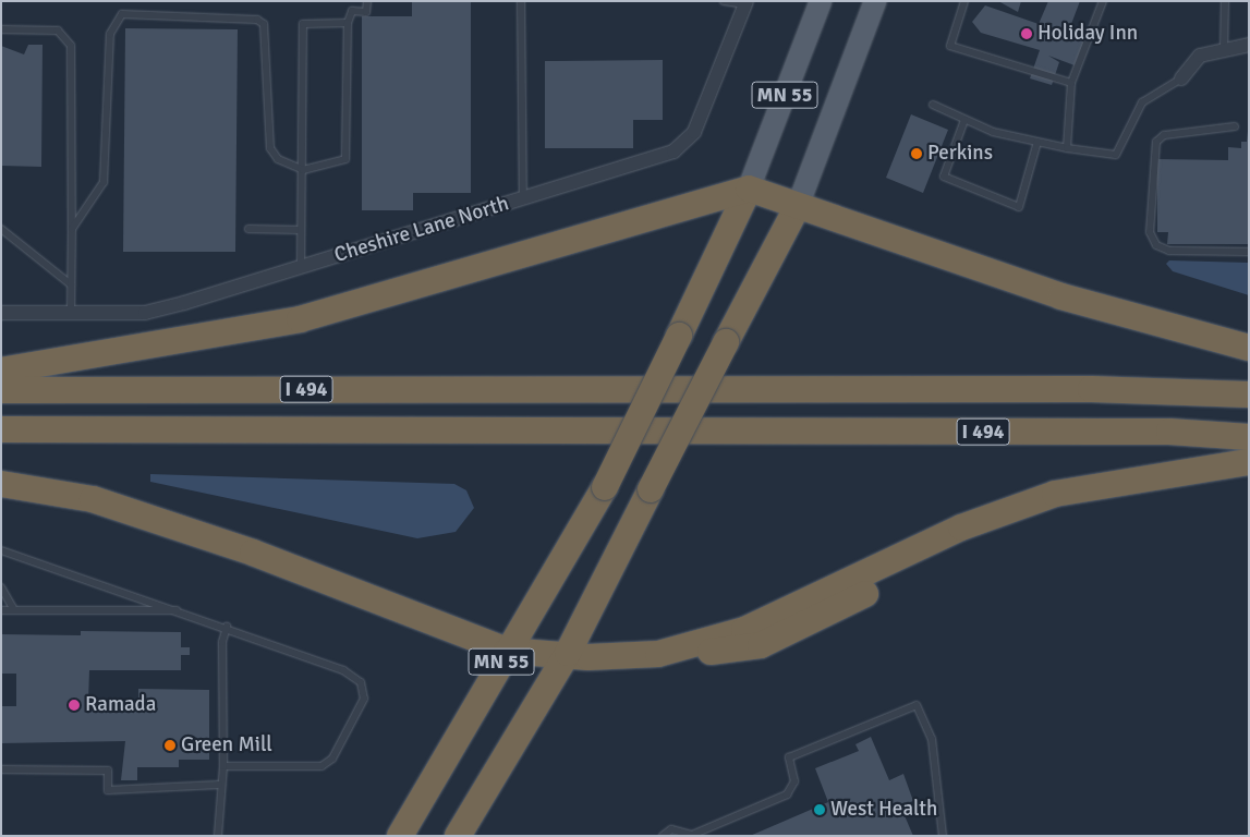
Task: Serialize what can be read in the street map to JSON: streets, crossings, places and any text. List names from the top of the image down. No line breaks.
{"streets":{"highway":["MN 55","I 494"],"street":["Cheshire Lane North"]},"places":["Holiday Inn","Perkins","Ramada","Green Mill","West Health"]}
